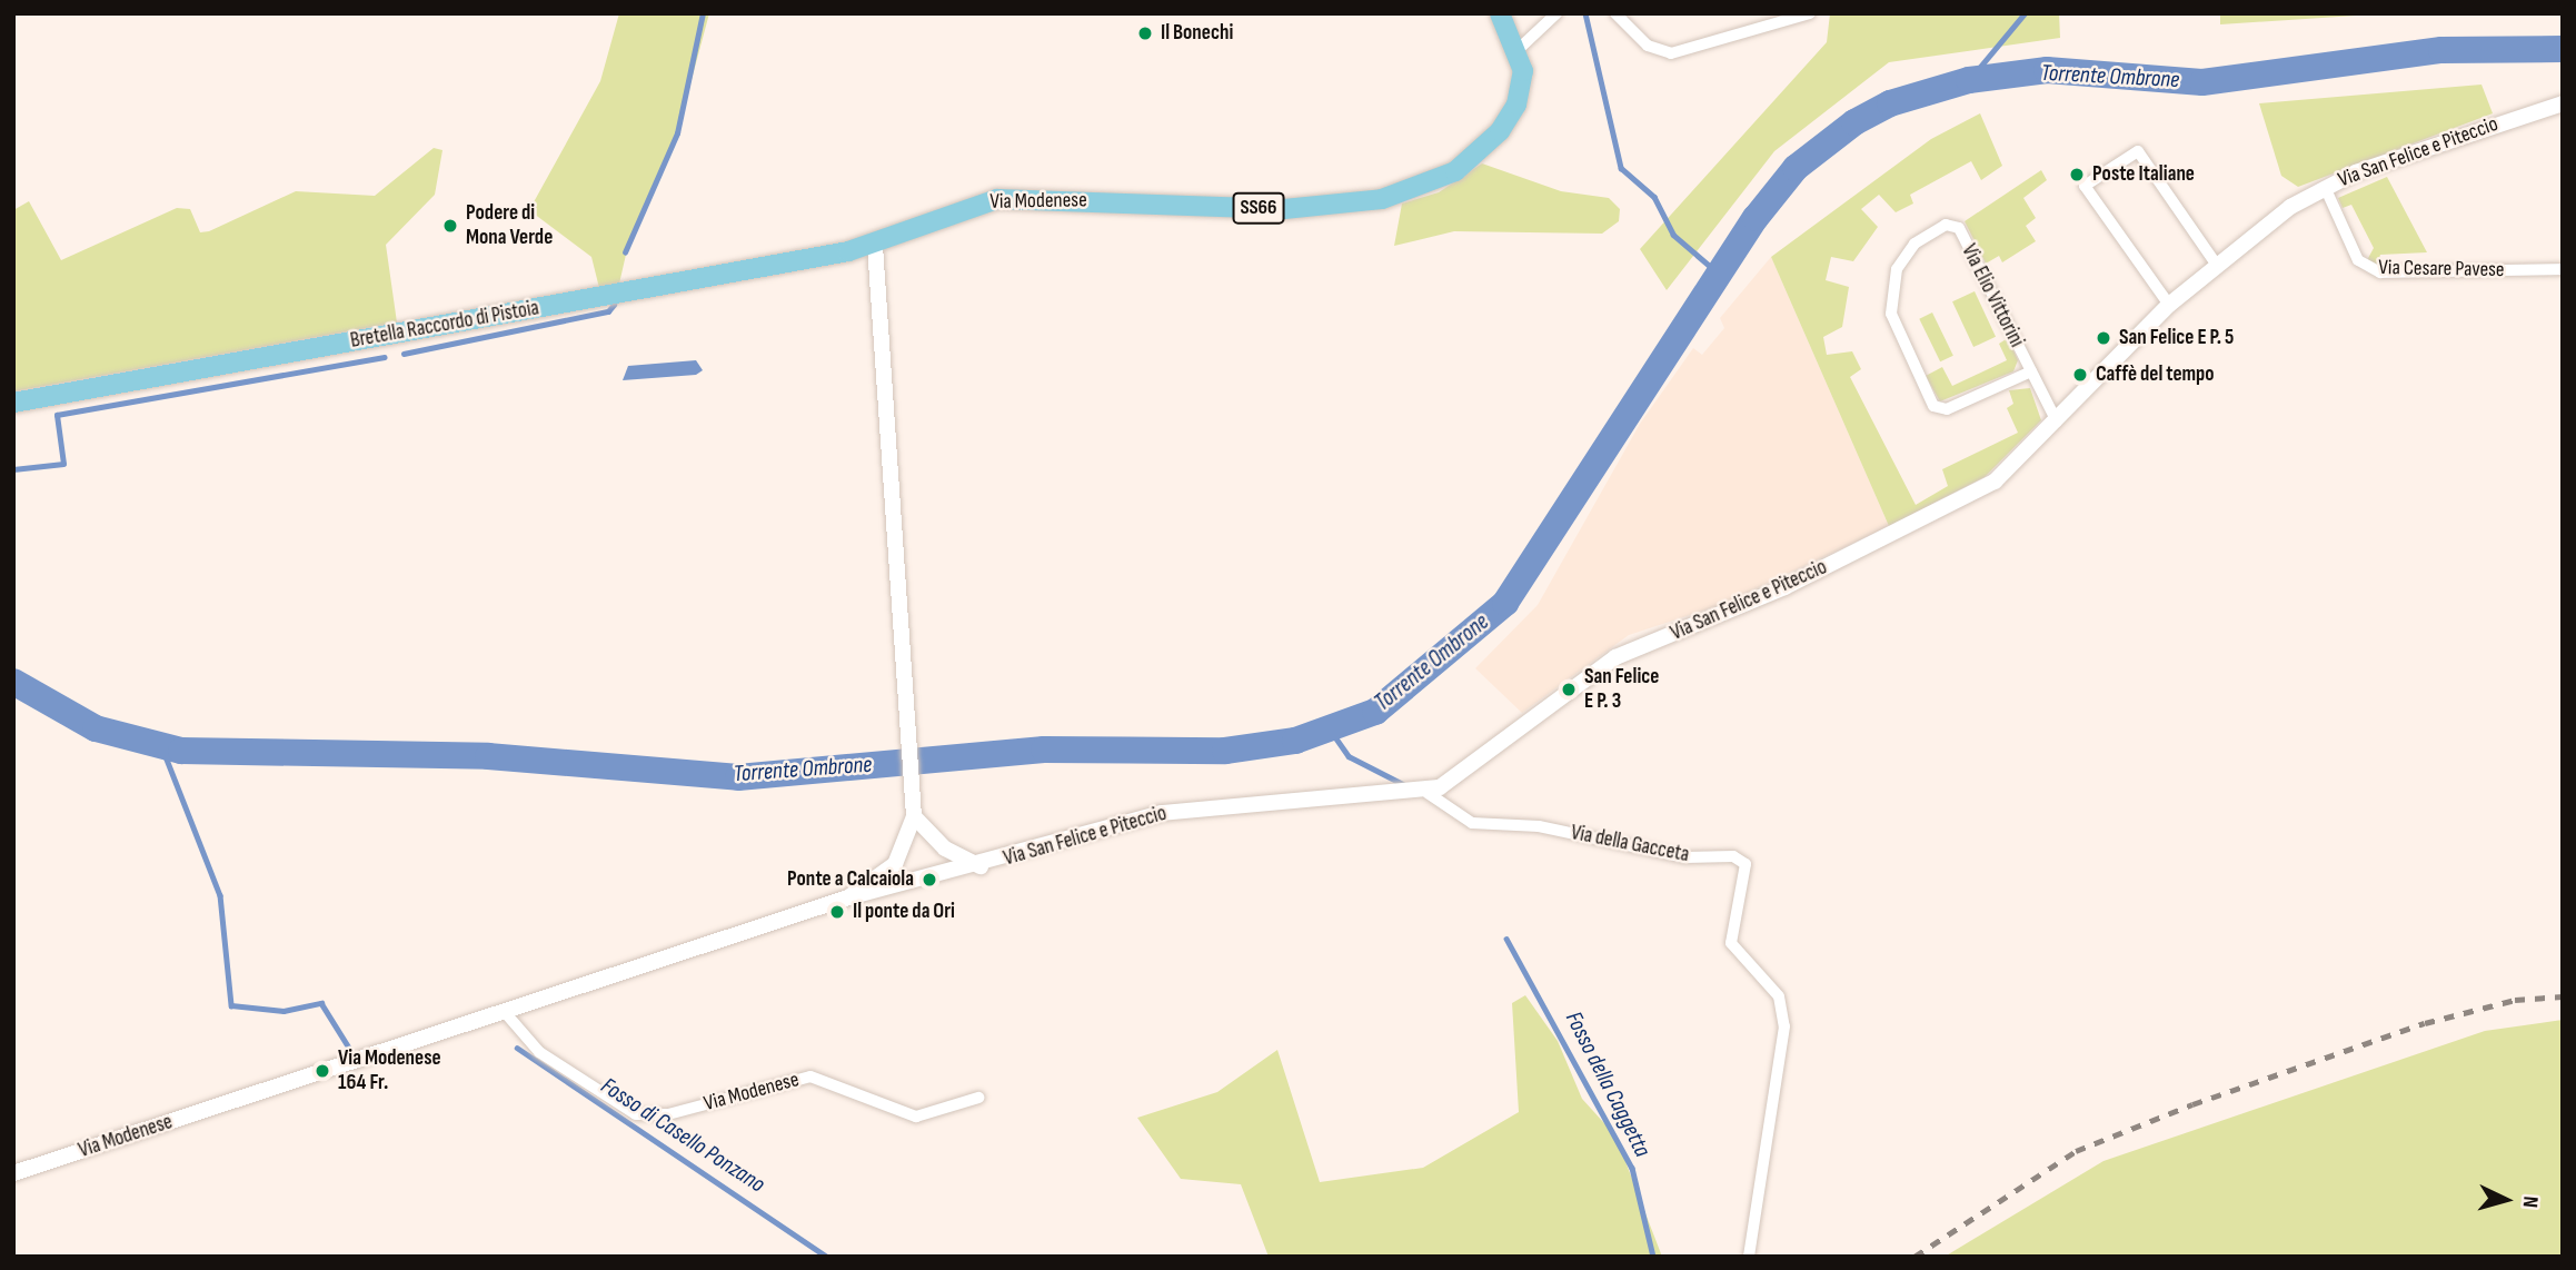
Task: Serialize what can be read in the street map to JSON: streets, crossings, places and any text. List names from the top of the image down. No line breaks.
{"streets":{"main road":["Via Modenese","SS66","Bretella Raccordo di Pistoia"],"street":["Via San Felice e Piteccio","Via Cesare Pavese","Via Elio Vittorini","Via della Gacceta"]},"crossings":[["Via San Felice e Piteccio","Via Modenese"],["Via San Felice e Piteccio","Via Cesare Pavese"],["Via San Felice e Piteccio","Via Elio Vittorini"],["Via San Felice e Piteccio","Via della Gacceta"],["Via Modenese","Bretella Raccordo di Pistoia"]],"water":["Torrente Ombrone","Fosso della Caggetta","Fosso di Casello Ponzano"],"places":["Il Bonechi","Poste Italiane","Podere di Mona Verde","San Felice E P. 5","Caffè del tempo","San Felice E P. 3","Ponte a Calcaiola","Il ponte da Ori","Via Modenese 164 Fr."],"north":"right"}
